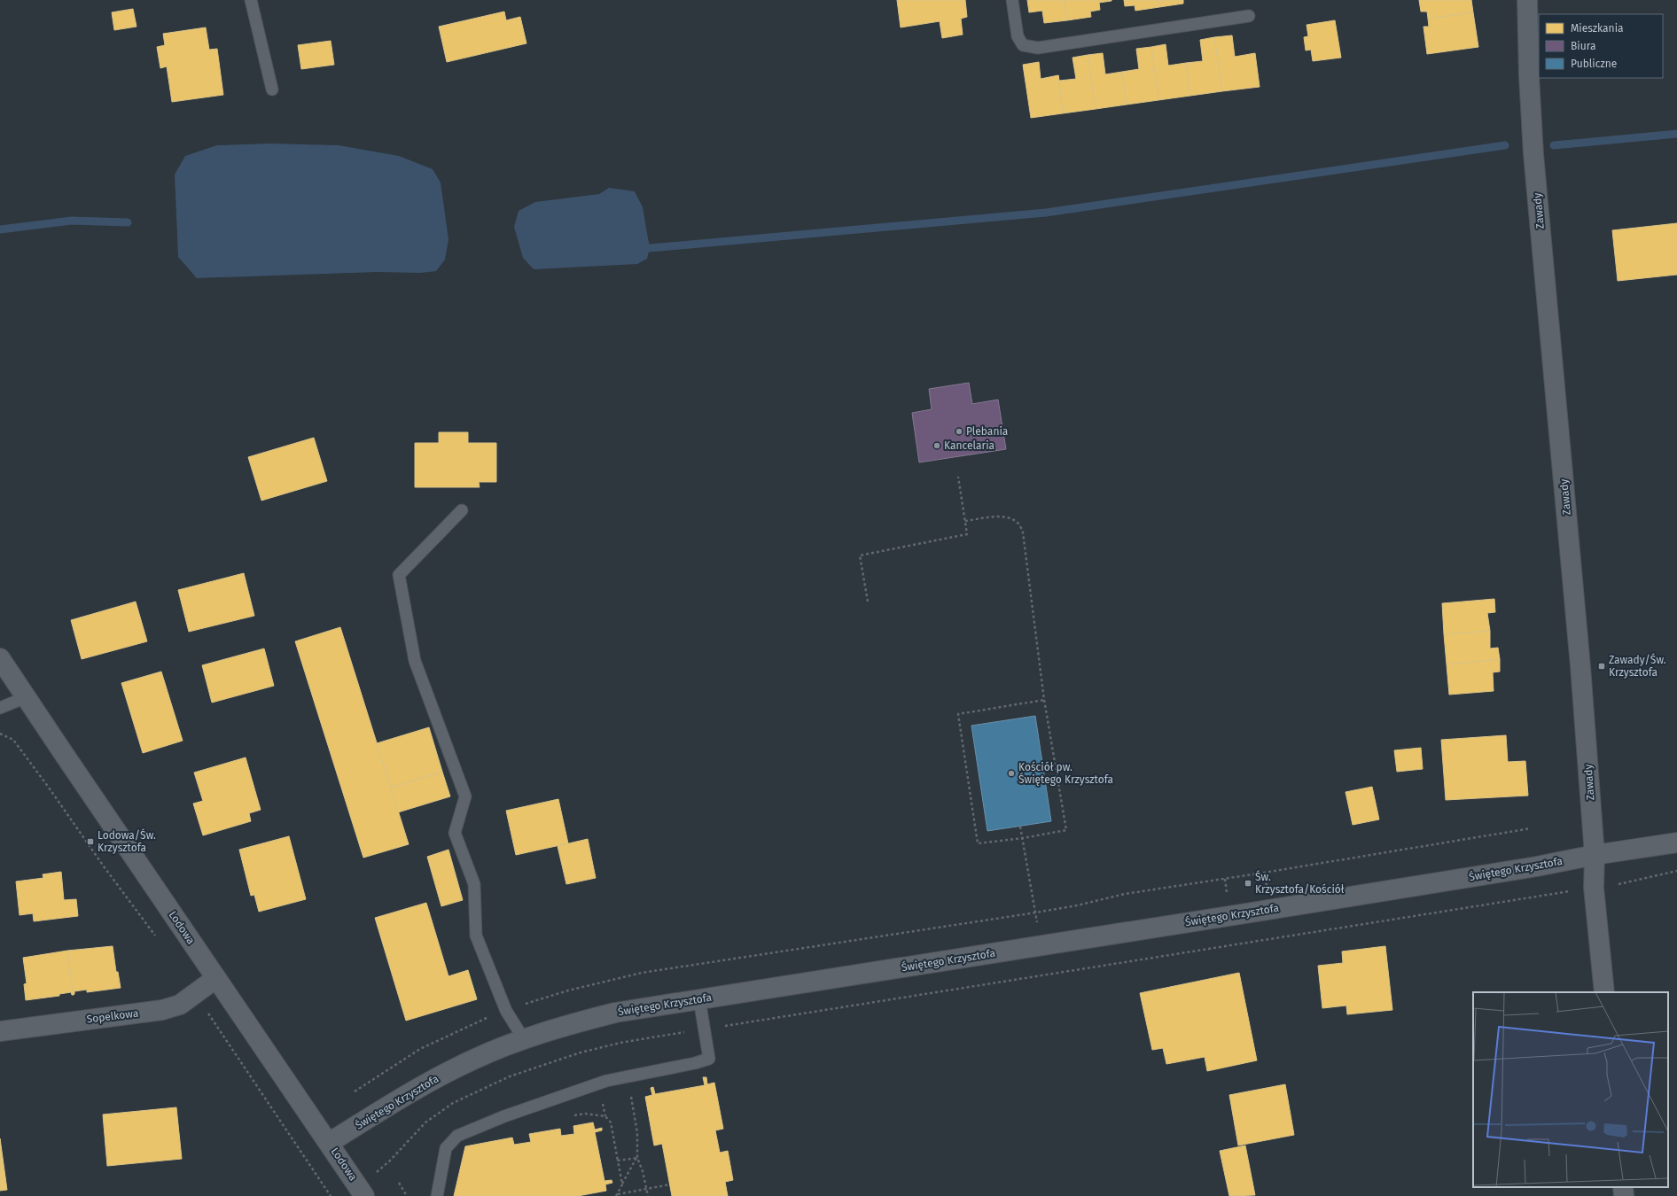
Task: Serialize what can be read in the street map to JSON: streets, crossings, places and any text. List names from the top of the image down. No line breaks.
{"streets":{"street":["Zawady","Świętego Krzysztofa","Lodowa","Sopelkowa"]},"crossings":[["Zawady","Świętego Krzysztofa"],["Świętego Krzysztofa","Lodowa"],["Lodowa","Sopelkowa"]],"places":{"other":["Plebania","Kancelaria","Kościół pw. Świętego Krzysztofa"],"transit":["Zawady/Św. Krzysztofa","Lodowa/Św. Krzysztofa","Św. Krzysztofa/Kościół"]},"legend":["Mieszkania","Biura","Publiczne"]}
